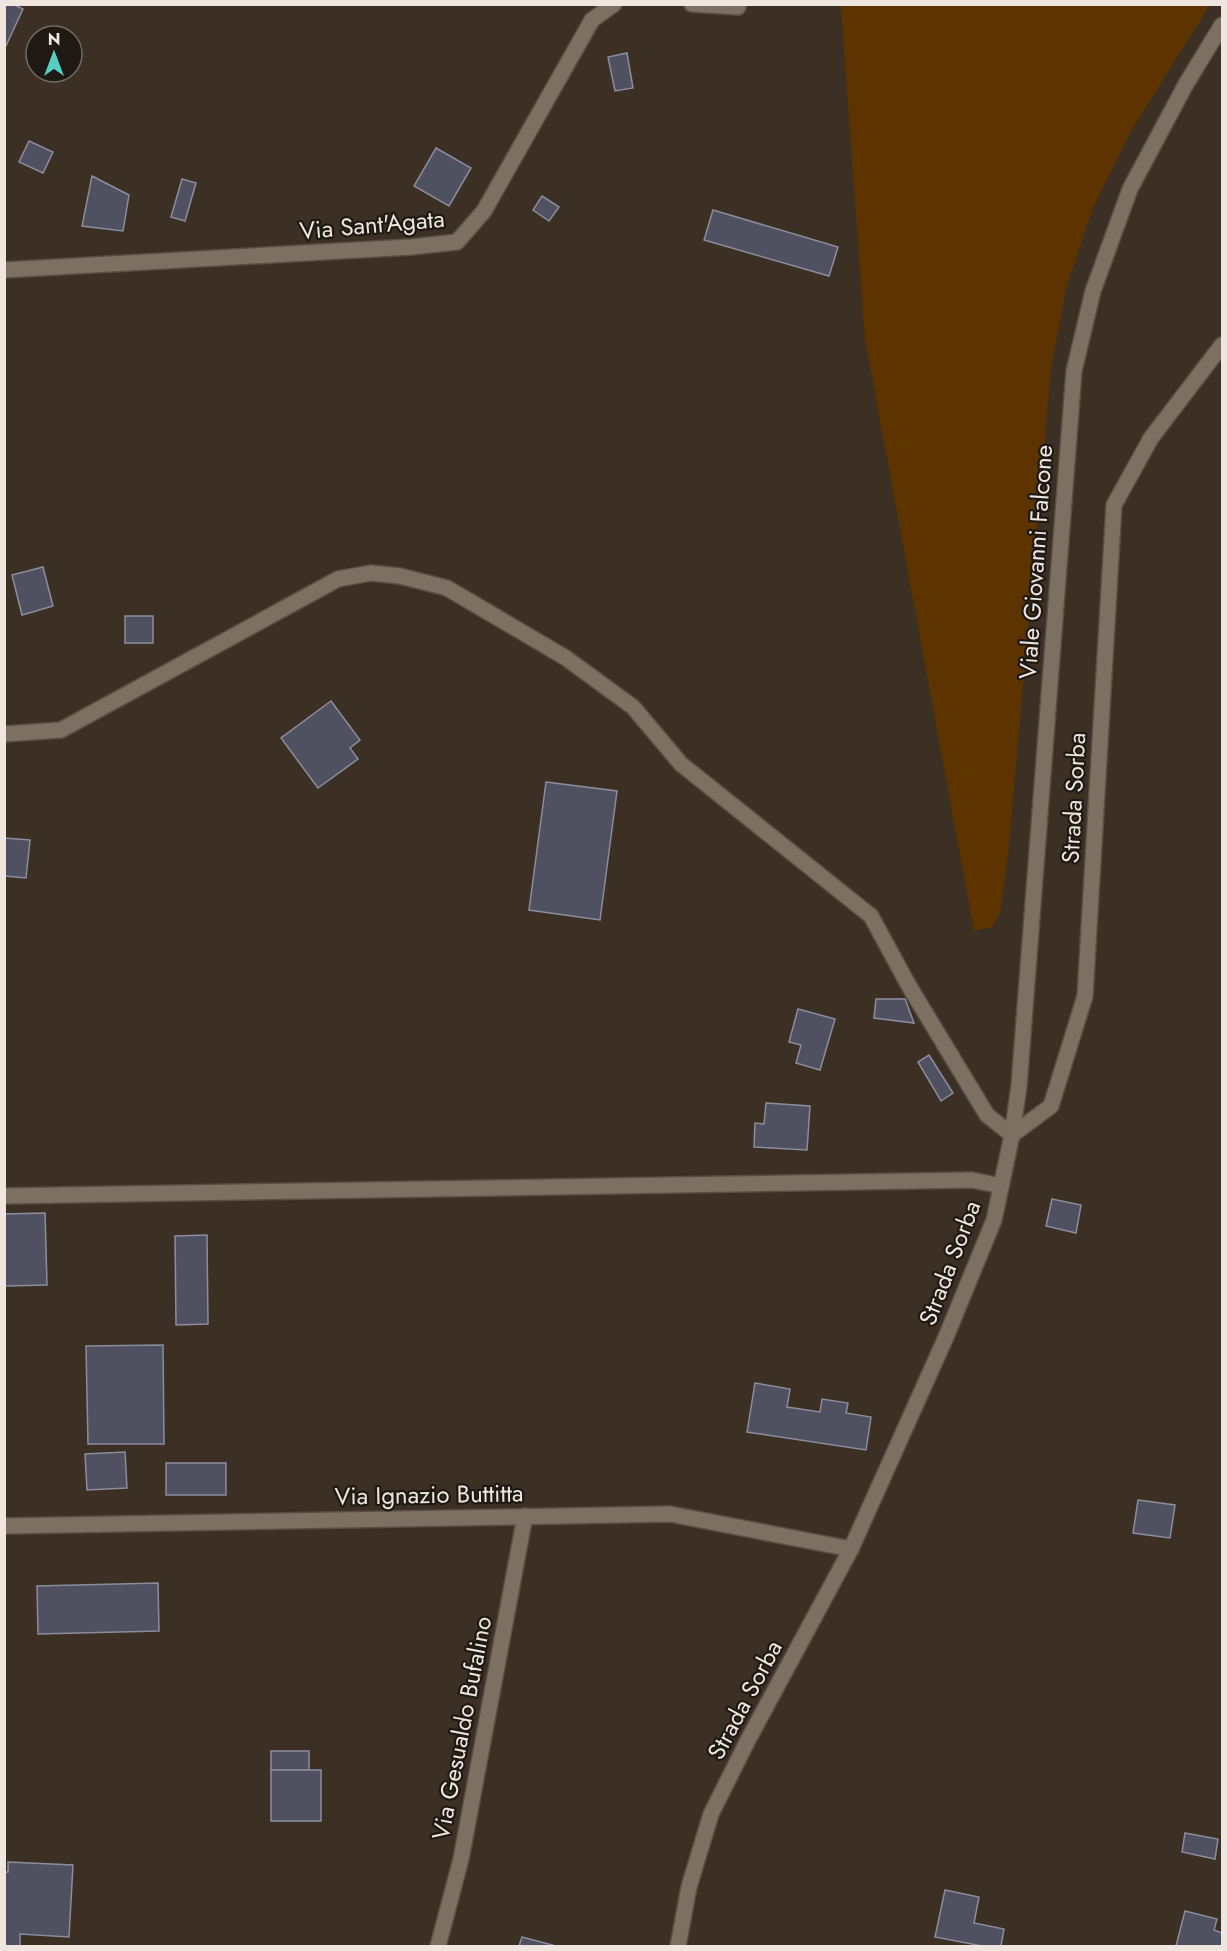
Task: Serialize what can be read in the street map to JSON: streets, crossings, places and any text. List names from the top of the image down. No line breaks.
{"streets":{"street":["Via Sant'Agata","Viale Giovanni Falcone","Strada Sorba","Via Ignazio Buttitta","Via Gesualdo Bufalino"]},"crossings":[["Viale Giovanni Falcone","Strada Sorba"],["Strada Sorba","Via Ignazio Buttitta"],["Via Ignazio Buttitta","Via Gesualdo Bufalino"]],"north":"top"}
